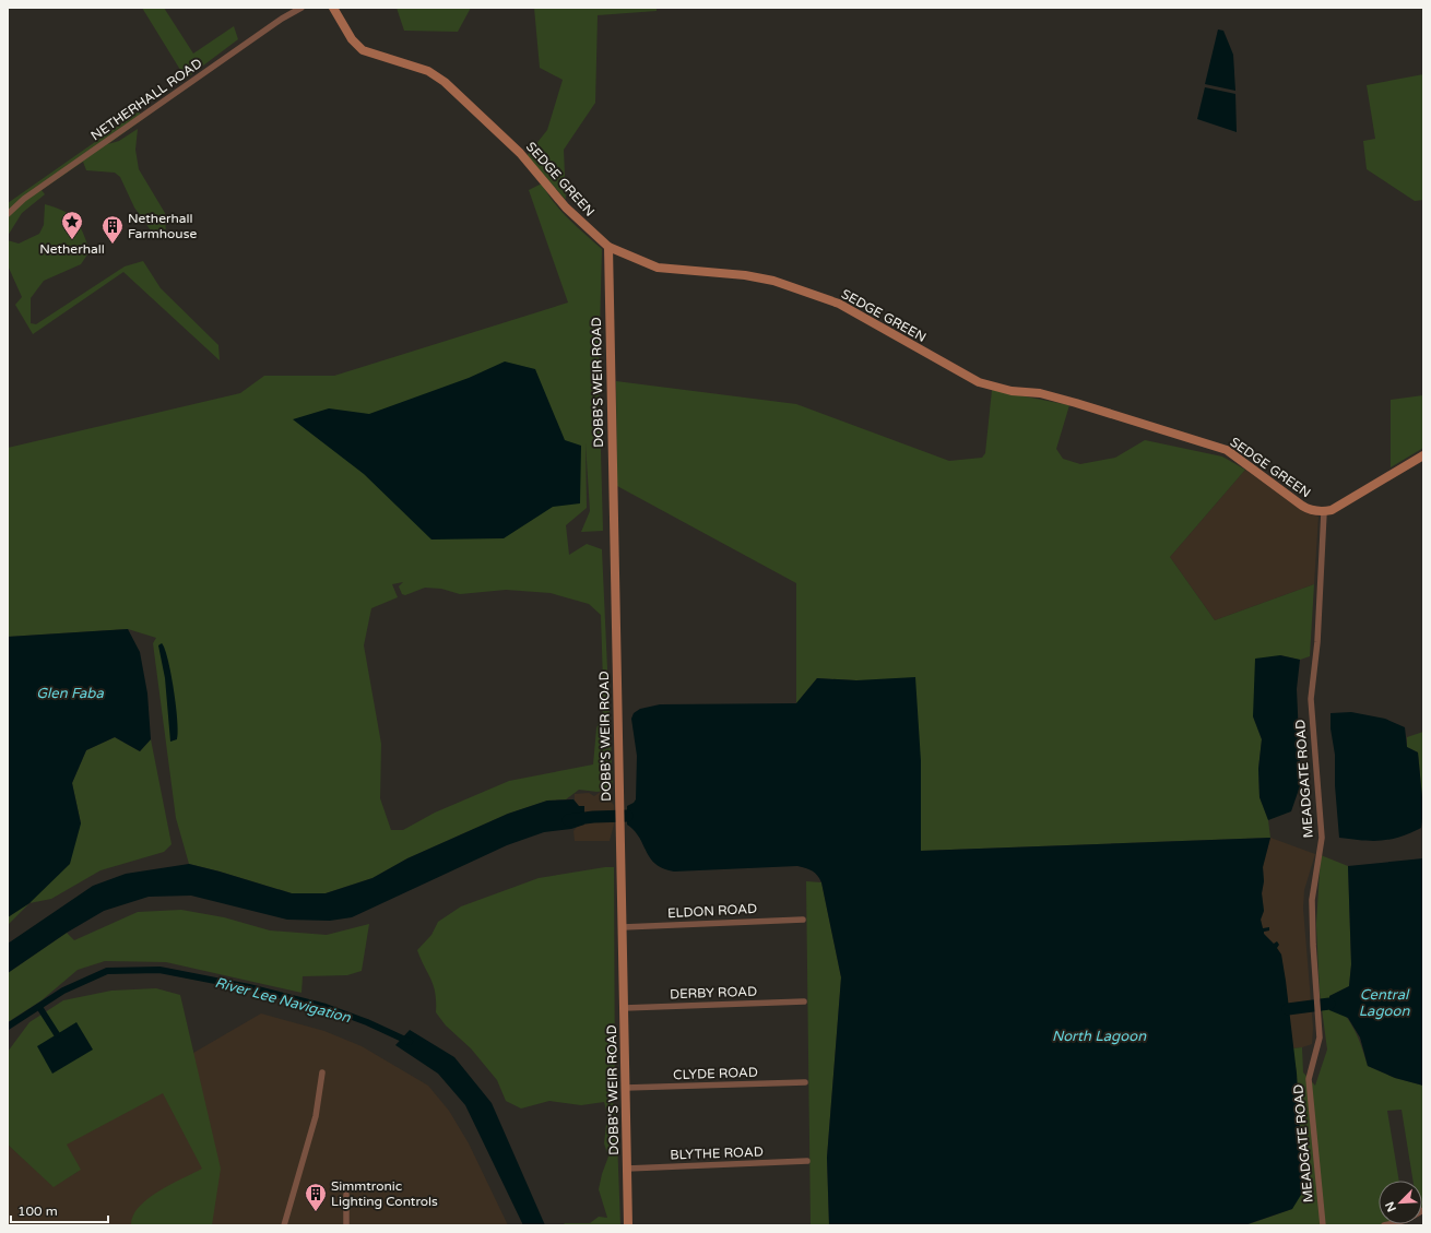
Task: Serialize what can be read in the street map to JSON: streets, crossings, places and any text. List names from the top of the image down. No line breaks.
{"streets":{"street":["NETHERHALL ROAD","SEDGE GREEN","DOBB'S WEIR ROAD","MEADGATE ROAD","ELDON ROAD","DERBY ROAD","CLYDE ROAD","BLYTHE ROAD"]},"crossings":[["SEDGE GREEN","DOBB'S WEIR ROAD"],["SEDGE GREEN","MEADGATE ROAD"],["DOBB'S WEIR ROAD","ELDON ROAD"],["DOBB'S WEIR ROAD","DERBY ROAD"],["DOBB'S WEIR ROAD","CLYDE ROAD"],["DOBB'S WEIR ROAD","BLYTHE ROAD"]],"water":["Glen Faba","Central Lagoon","River Lee Navigation","North Lagoon"],"places":{"place":["Netherhall"],"building":["Netherhall Farmhouse","Simmtronic Lighting Controls"]},"scale_bar":"100 m","north":"bottom left"}
